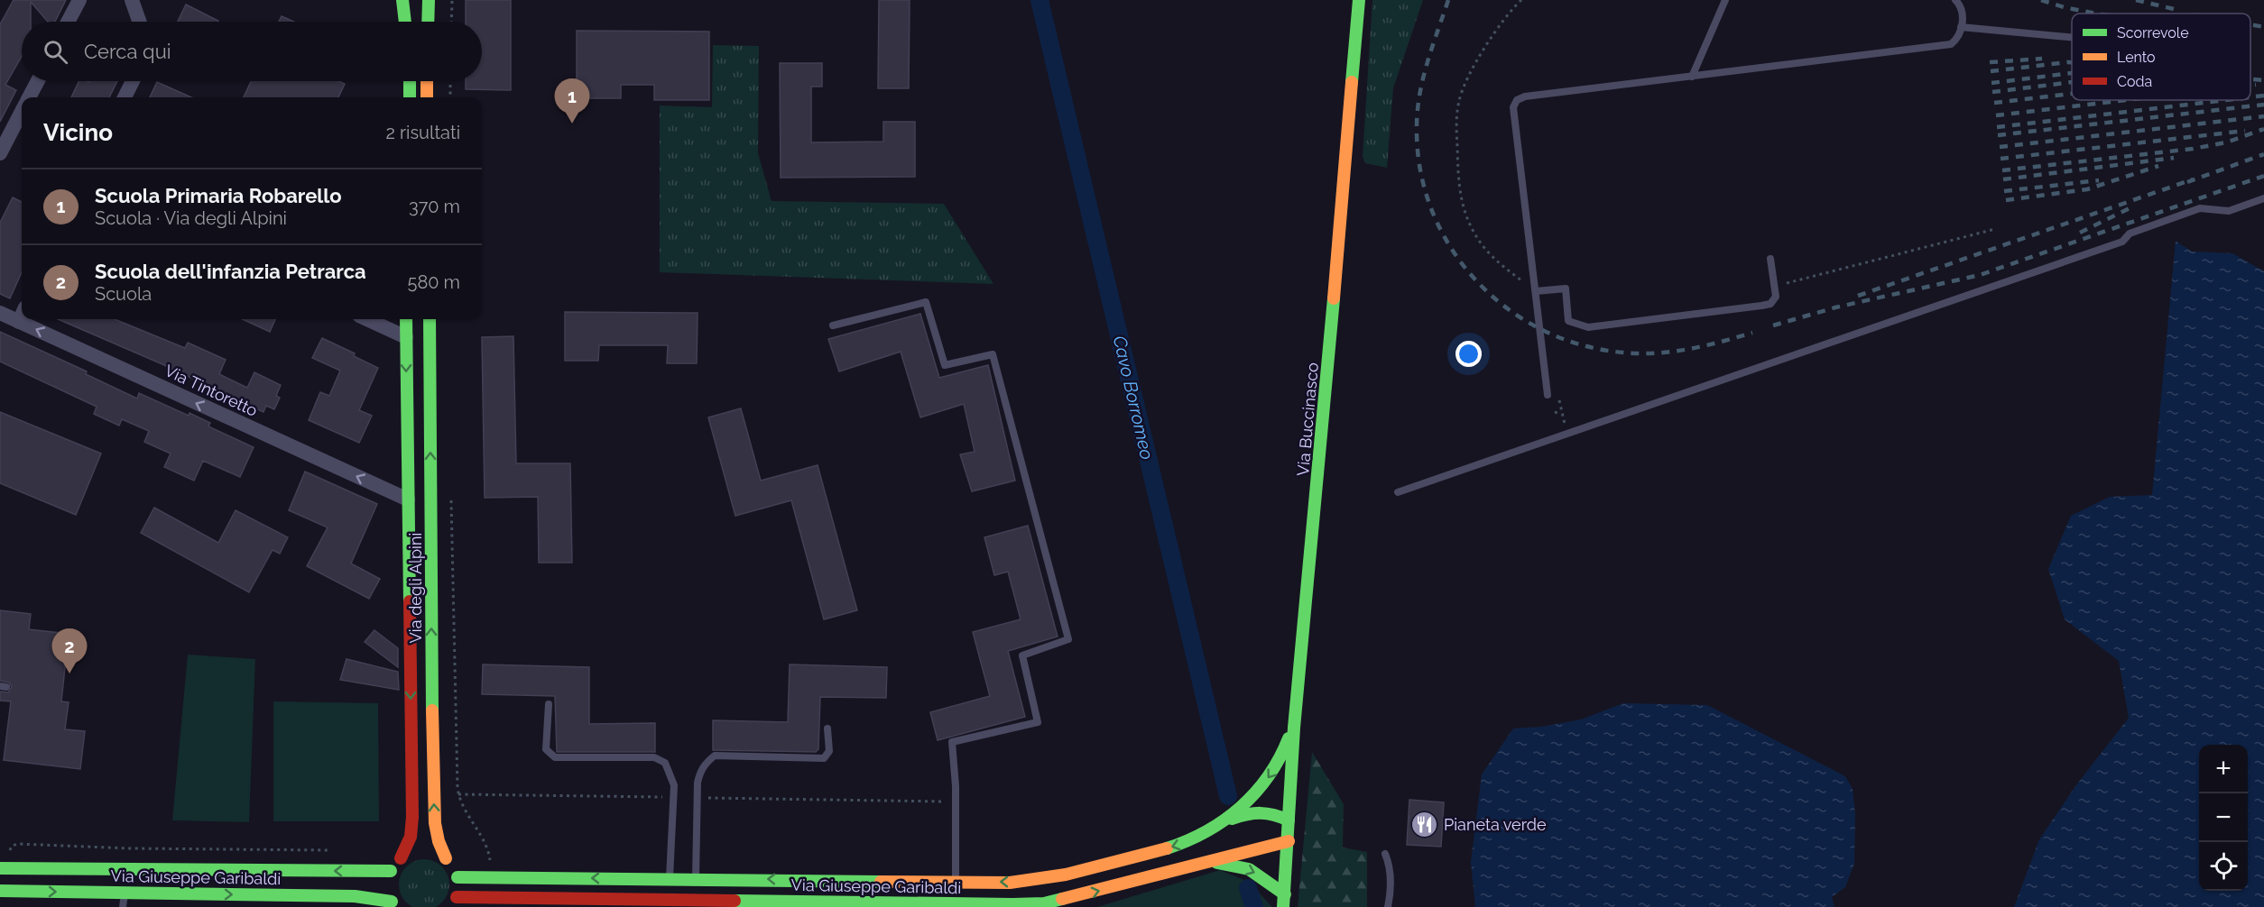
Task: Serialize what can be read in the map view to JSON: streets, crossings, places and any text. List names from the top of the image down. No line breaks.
{"streets":{"street":["Via Tintoretto","Via Buccinasco","Via degli Alpini","Via Giuseppe Garibaldi"]},"crossings":[["Via Buccinasco","Via Giuseppe Garibaldi"],["Via degli Alpini","Via Giuseppe Garibaldi"]],"one_way":["Via Tintoretto"],"water":["Cavo Borromeo"],"places":{"restaurant":["Pianeta verde"]},"legend":["Scorrevole","Lento","Coda"],"page":{"search":"Cerca qui","pins":["1","2"],"heading":["Vicino","2 risultati"],"list":[{"mark":"1","name":"Scuola Primaria Robarello","note":"Scuola · Via degli Alpini","value":"370 m"},{"mark":"2","name":"Scuola dell'infanzia Petrarca","note":"Scuola","value":"580 m"}],"map_buttons":["+","−"]}}
